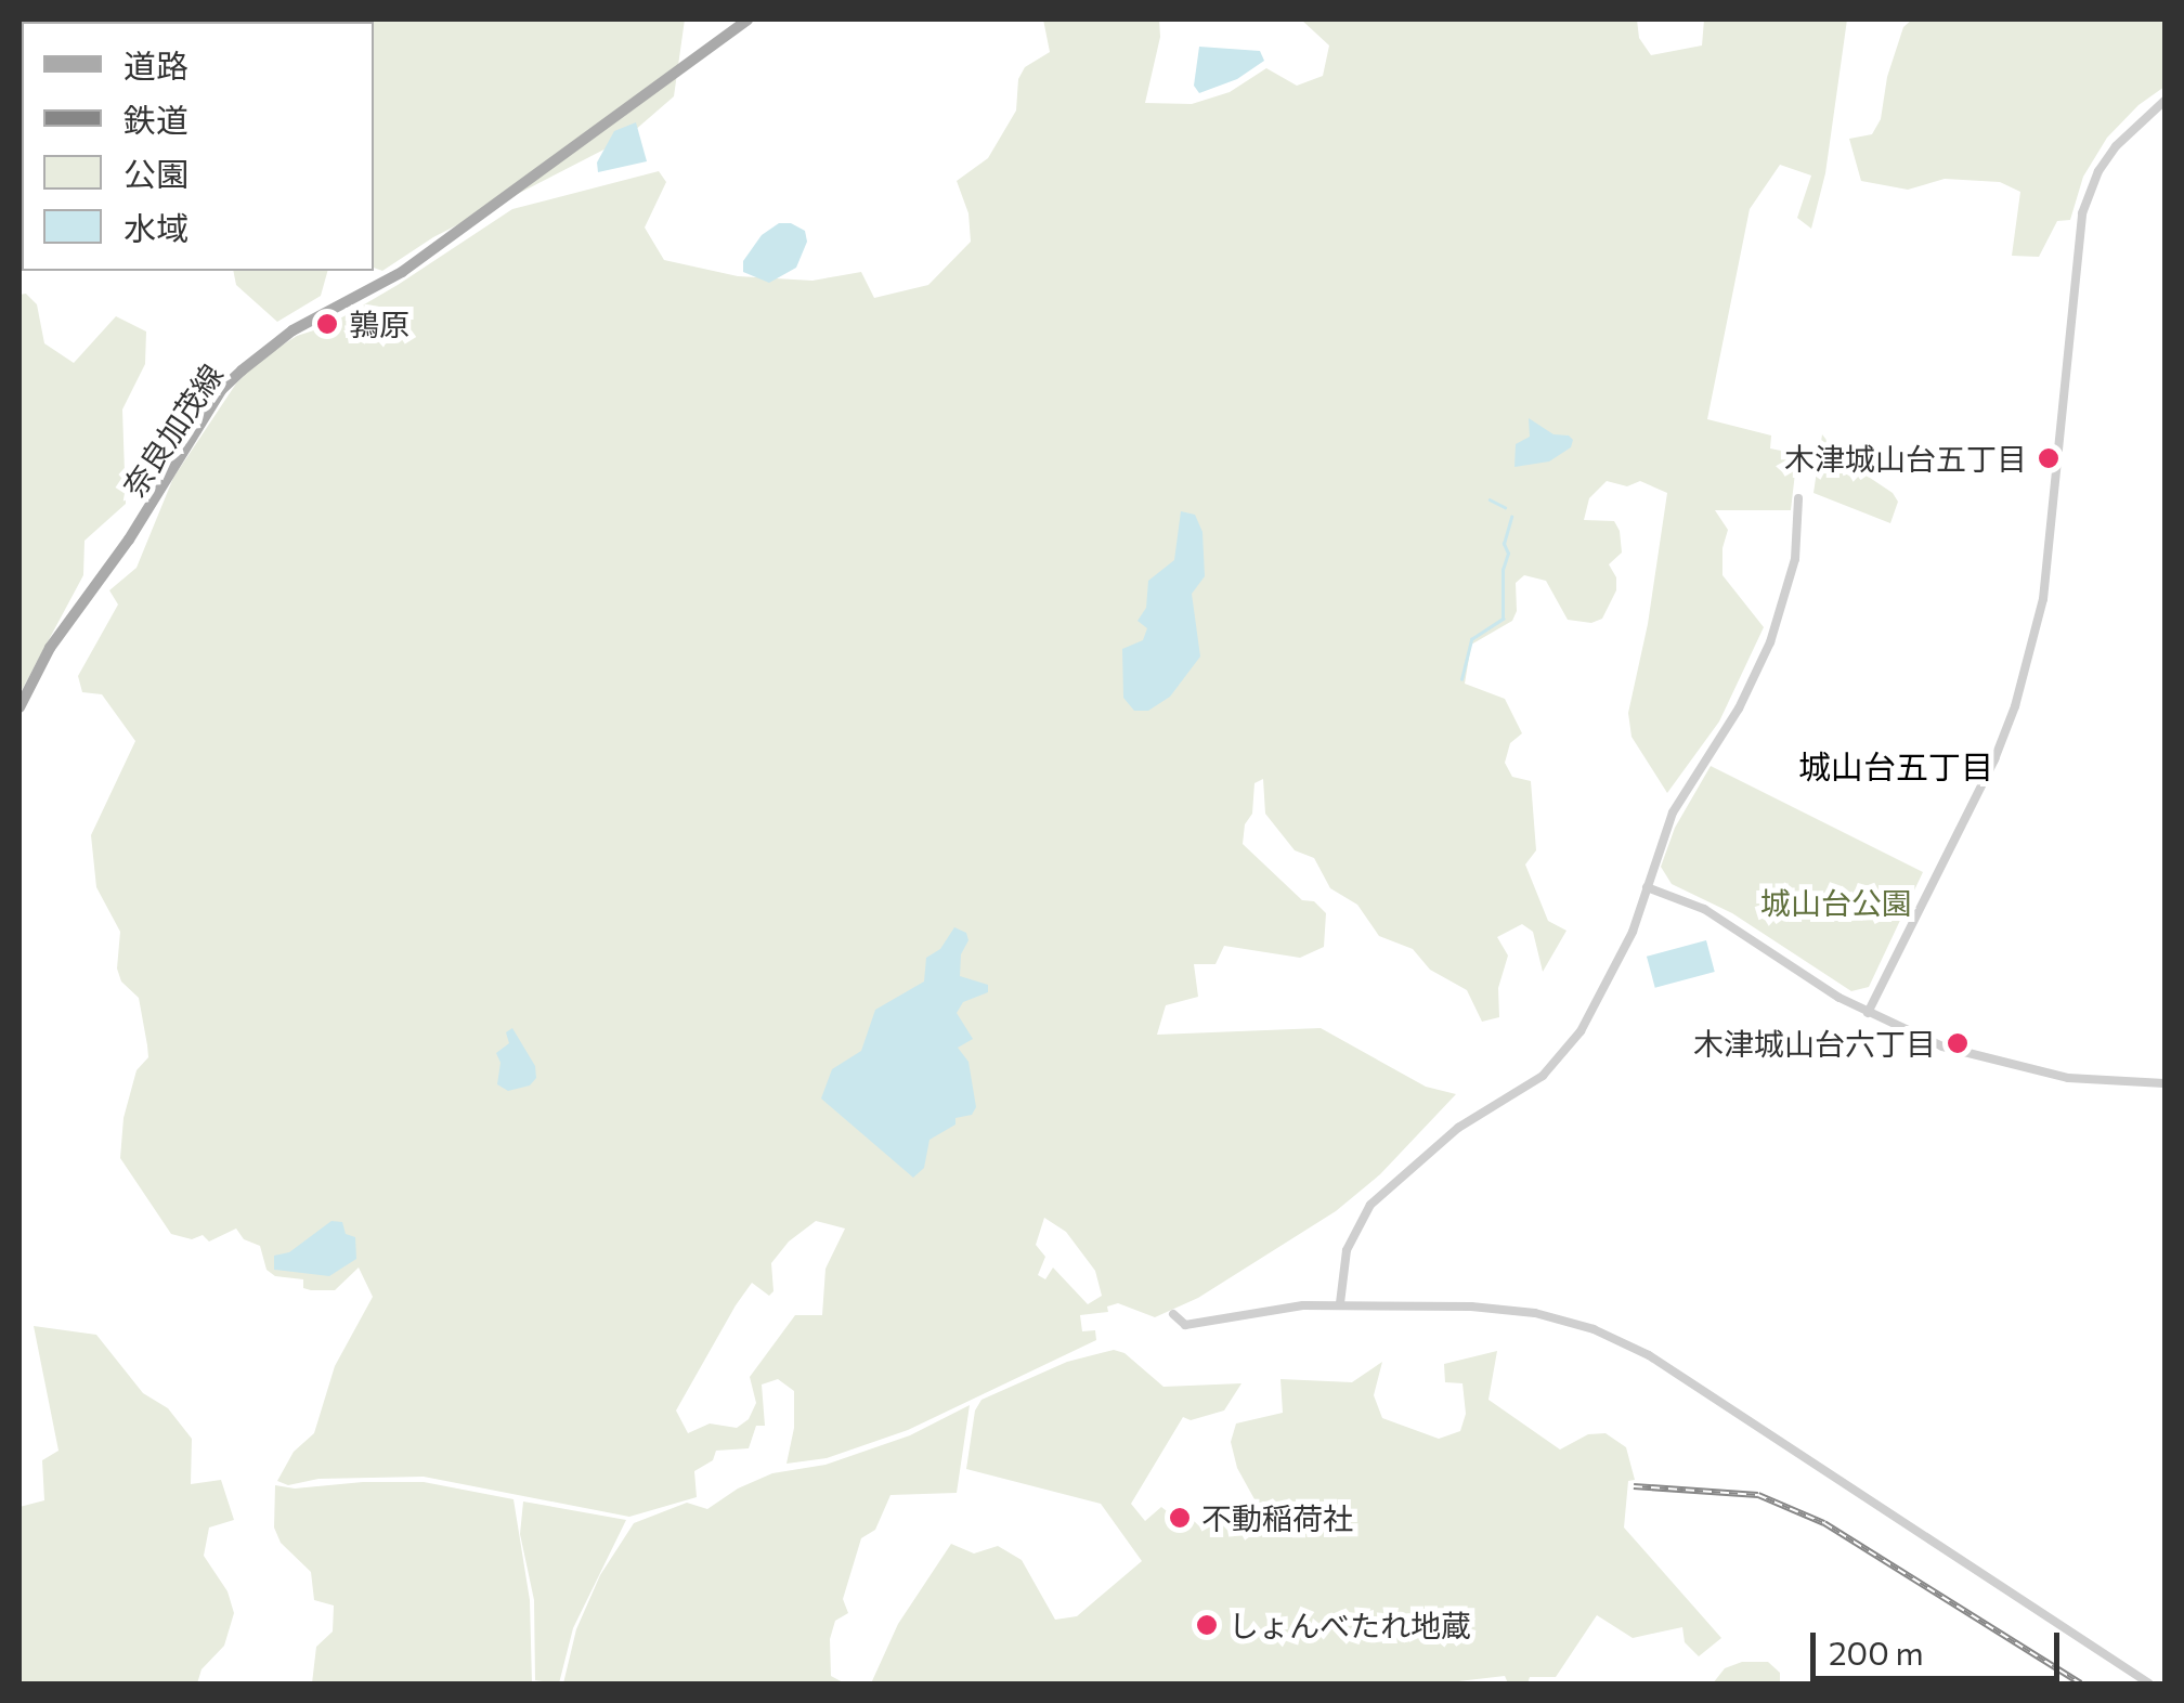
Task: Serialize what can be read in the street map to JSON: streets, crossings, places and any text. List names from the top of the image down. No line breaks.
{"streets":{"main road":["奈良加茂線"]},"districts":["城山台五丁目"],"parks":["城山台公園"],"places":["鶉原","木津城山台五丁目","木津城山台六丁目","不動稲荷社","しょんべたれ地蔵"],"legend":["道路","鉄道","公園","水域"],"scale_bar":"200 m"}
